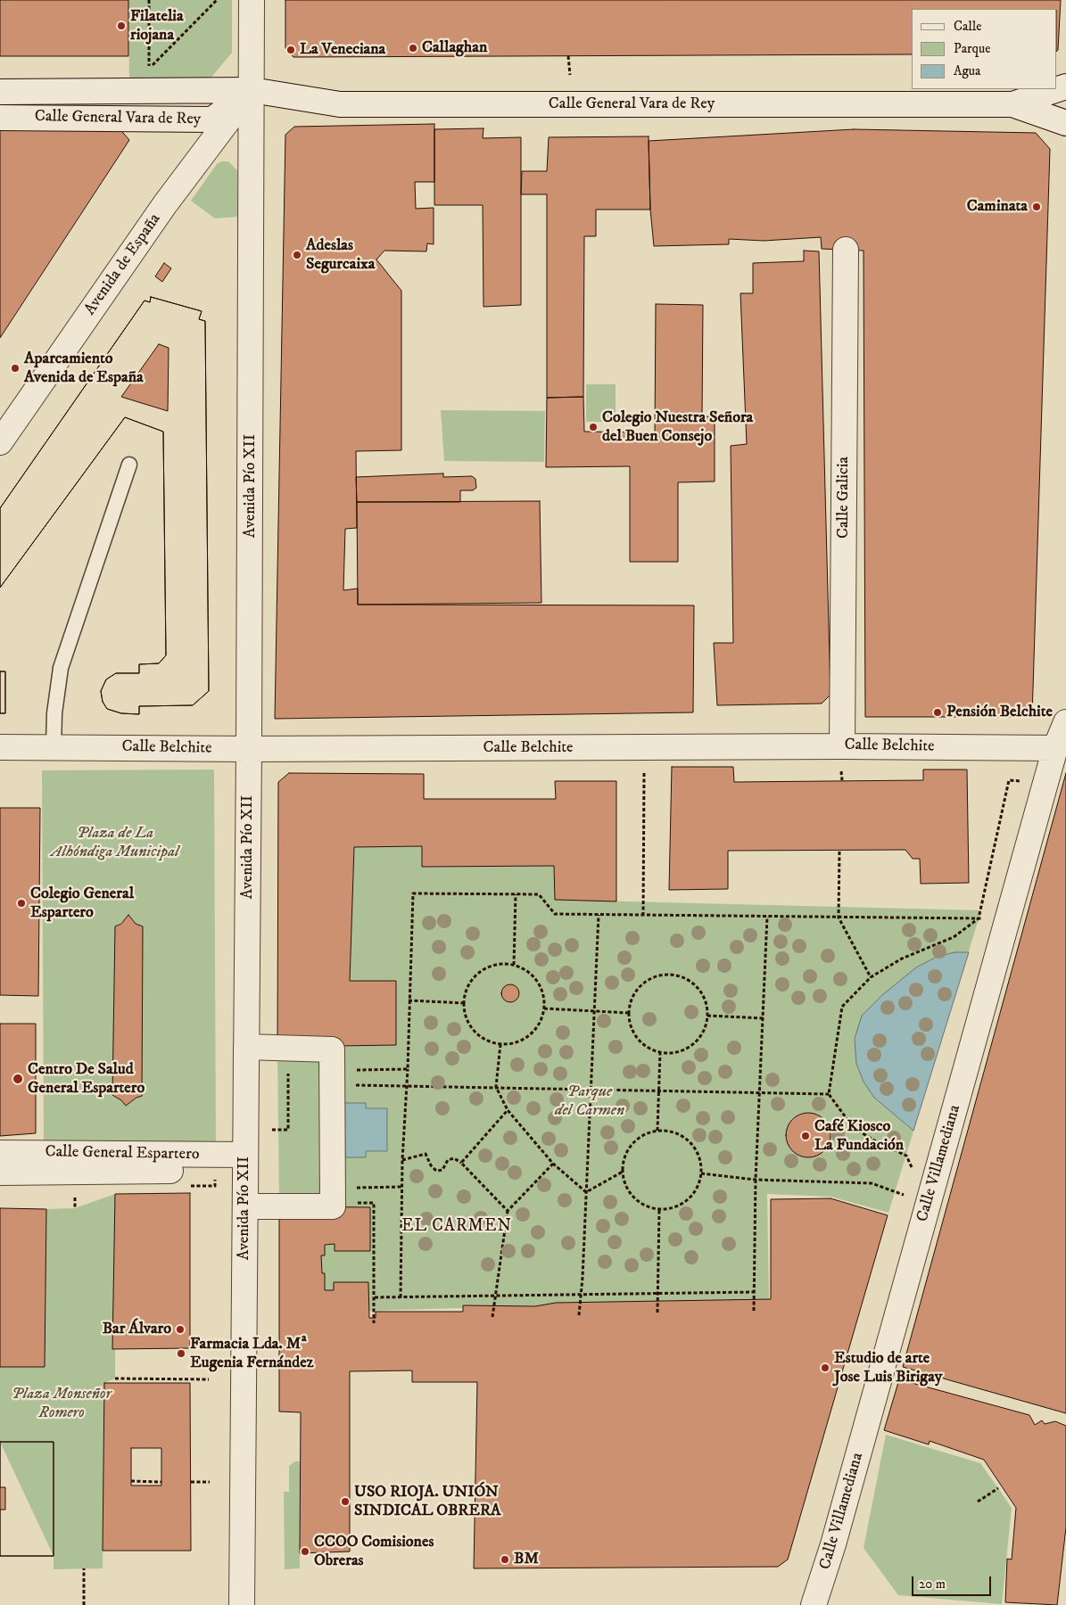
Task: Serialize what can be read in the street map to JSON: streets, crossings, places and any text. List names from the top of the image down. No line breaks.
{"streets":{"street":["Calle General Vara de Rey","Avenida de España","Avenida Pío XII","Calle Galicia","Calle Belchite","Calle General Espartero","Calle Villamediana"]},"crossings":[["Calle General Vara de Rey","Avenida de España"],["Calle General Vara de Rey","Avenida Pío XII"],["Avenida de España","Avenida Pío XII"],["Avenida Pío XII","Calle Belchite"],["Avenida Pío XII","Calle General Espartero"],["Calle Galicia","Calle Belchite"],["Calle Belchite","Calle Villamediana"]],"districts":["EL CARMEN"],"parks":["Plaza de La Alhóndiga Municipal","Parque del Carmen","Plaza Monseñor Romero"],"places":["Filatelia riojana","Callaghan","La Veneciana","Caminata","Adeslas Segurcaixa","Aparcamiento Avenida de España","Colegio Nuestra Señora del Buen Consejo","Pensión Belchite","Colegio General Espartero","Centro De Salud General Espartero","Café Kiosco La Fundación","Bar Álvaro","Farmacia Lda. Mª Eugenia Fernández","Estudio de arte Jose Luis Birigay","USO RIOJA. UNIÓN SINDICAL OBRERA","CCOO Comisiones Obreras","BM"],"legend":["Calle","Parque","Agua"],"scale_bar":"20 m"}
